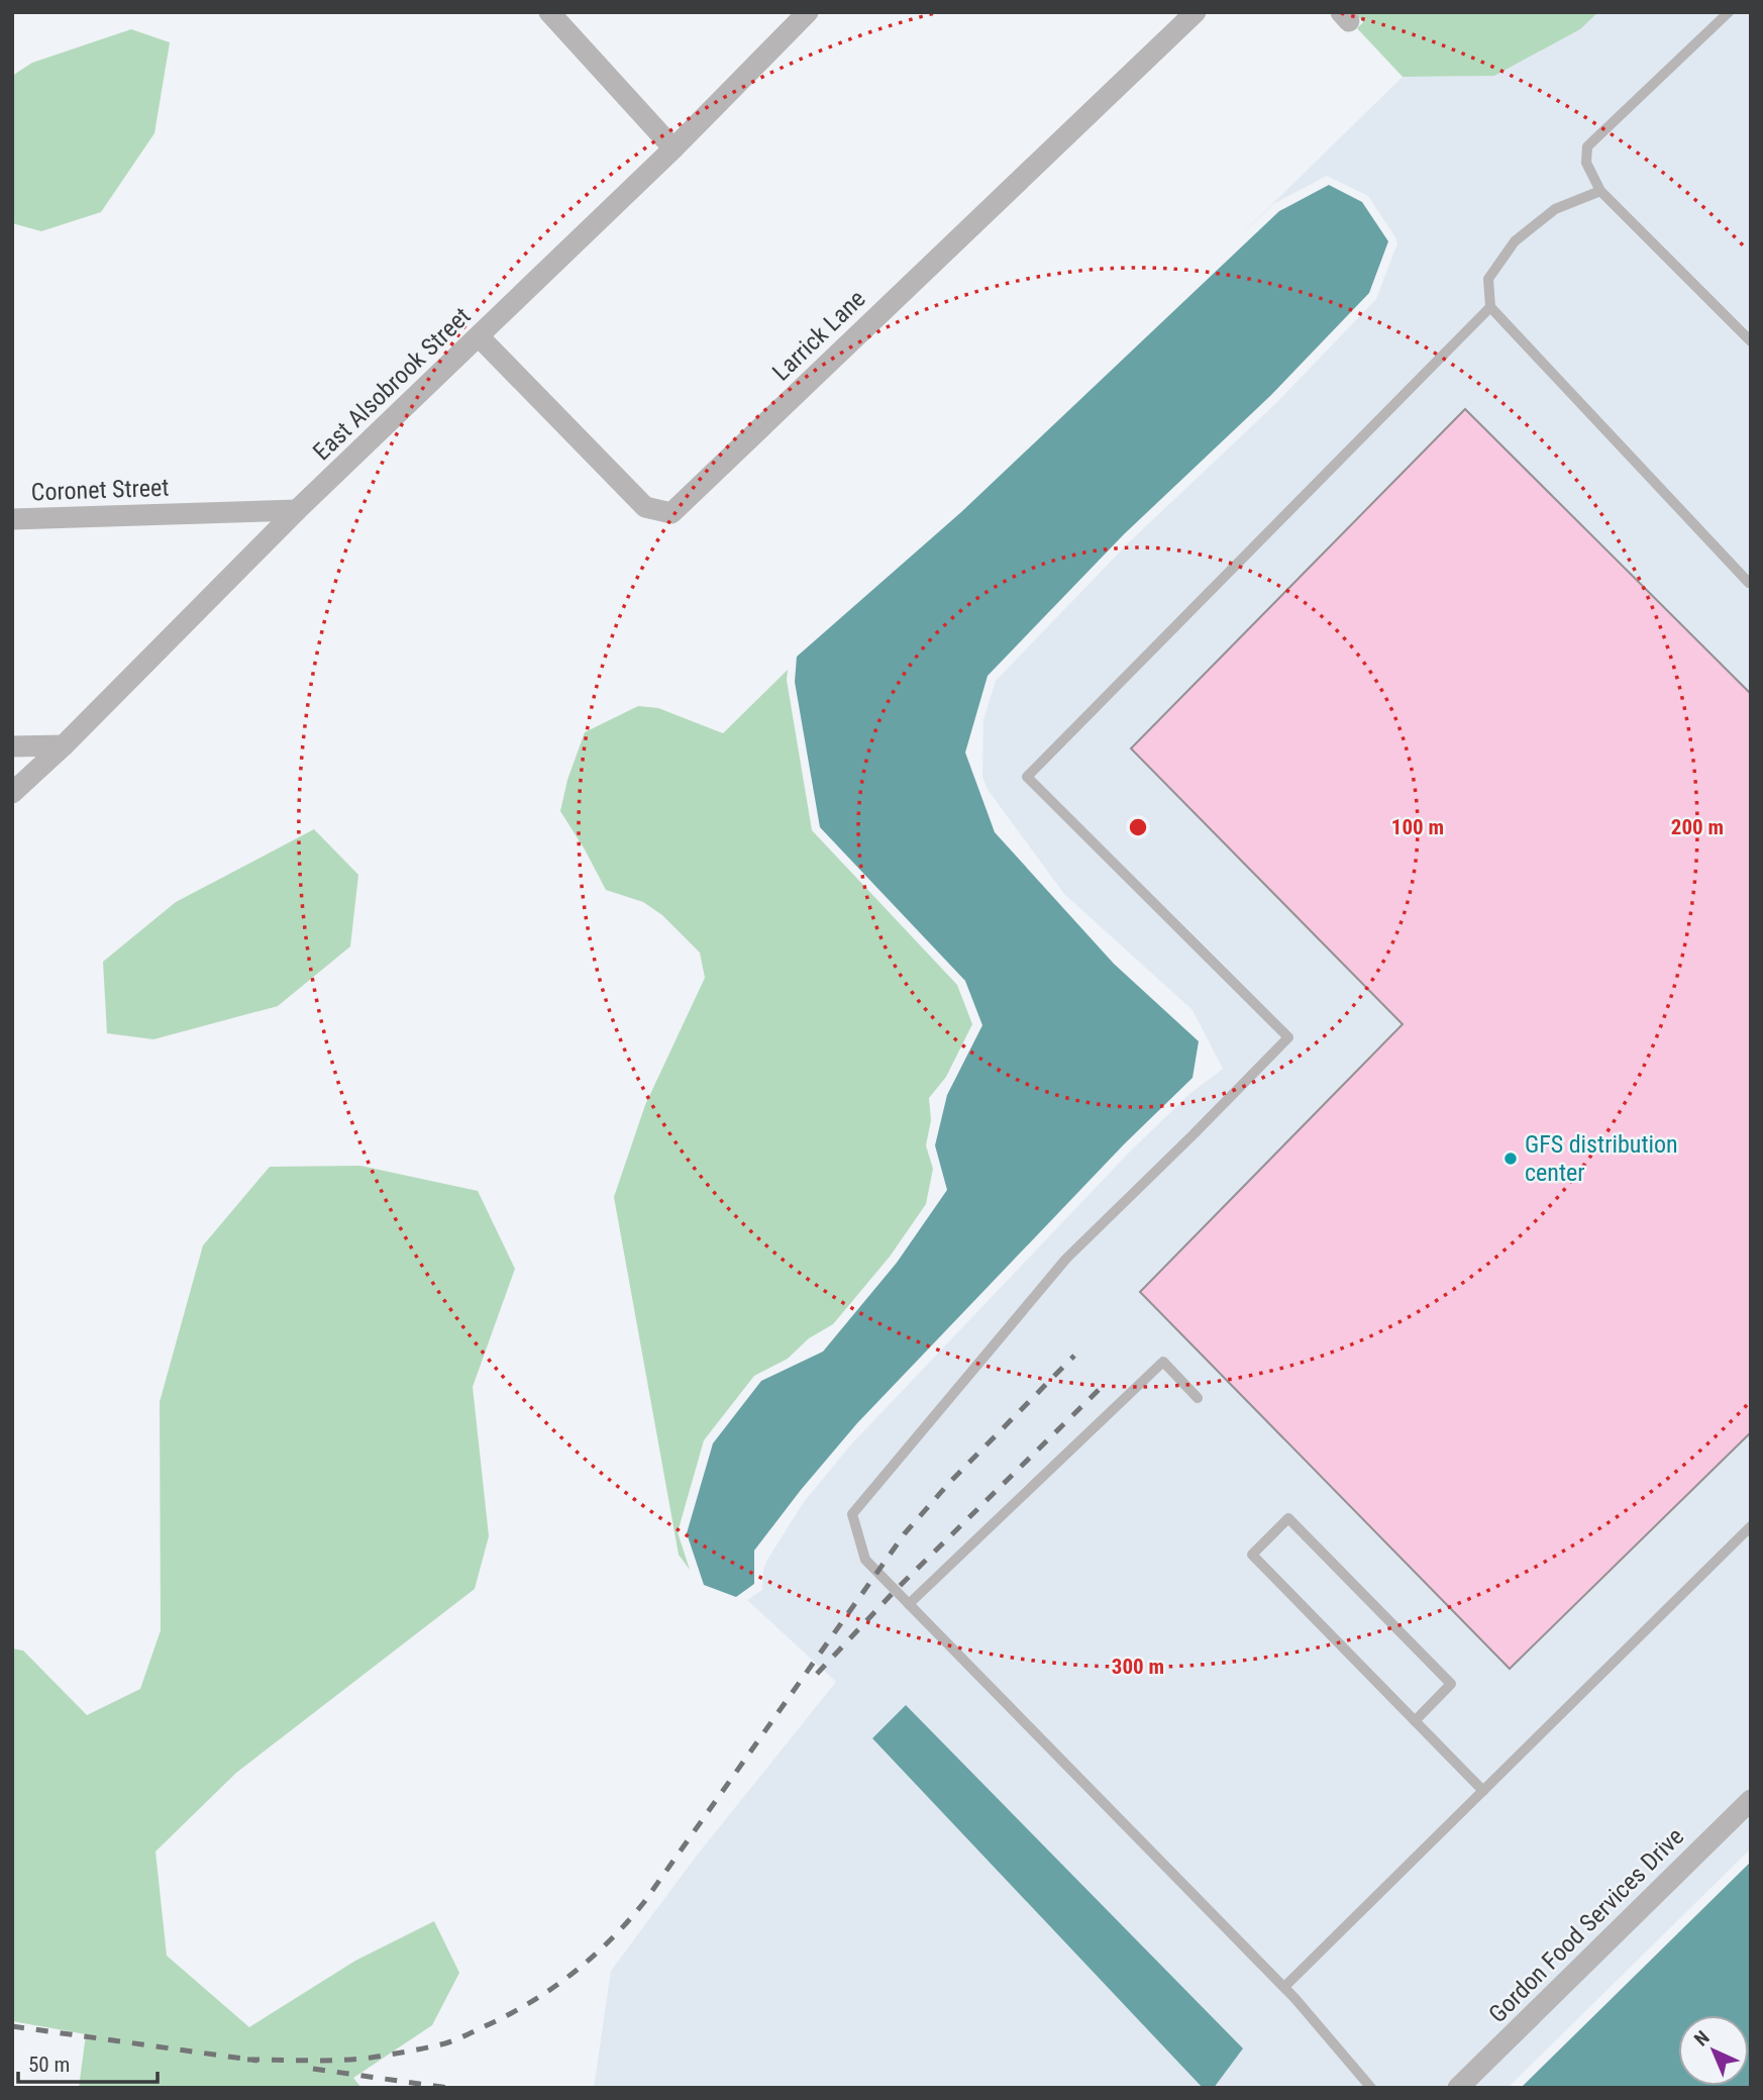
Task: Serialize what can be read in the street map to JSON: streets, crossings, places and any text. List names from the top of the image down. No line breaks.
{"streets":{"street":["Larrick Lane","East Alsobrook Street","Coronet Street","Gordon Food Services Drive"]},"crossings":[["Larrick Lane","East Alsobrook Street"],["East Alsobrook Street","Coronet Street"]],"places":["GFS distribution center"],"scale_bar":"50 m","north":"top left","rings":["100 m","200 m","300 m"]}
